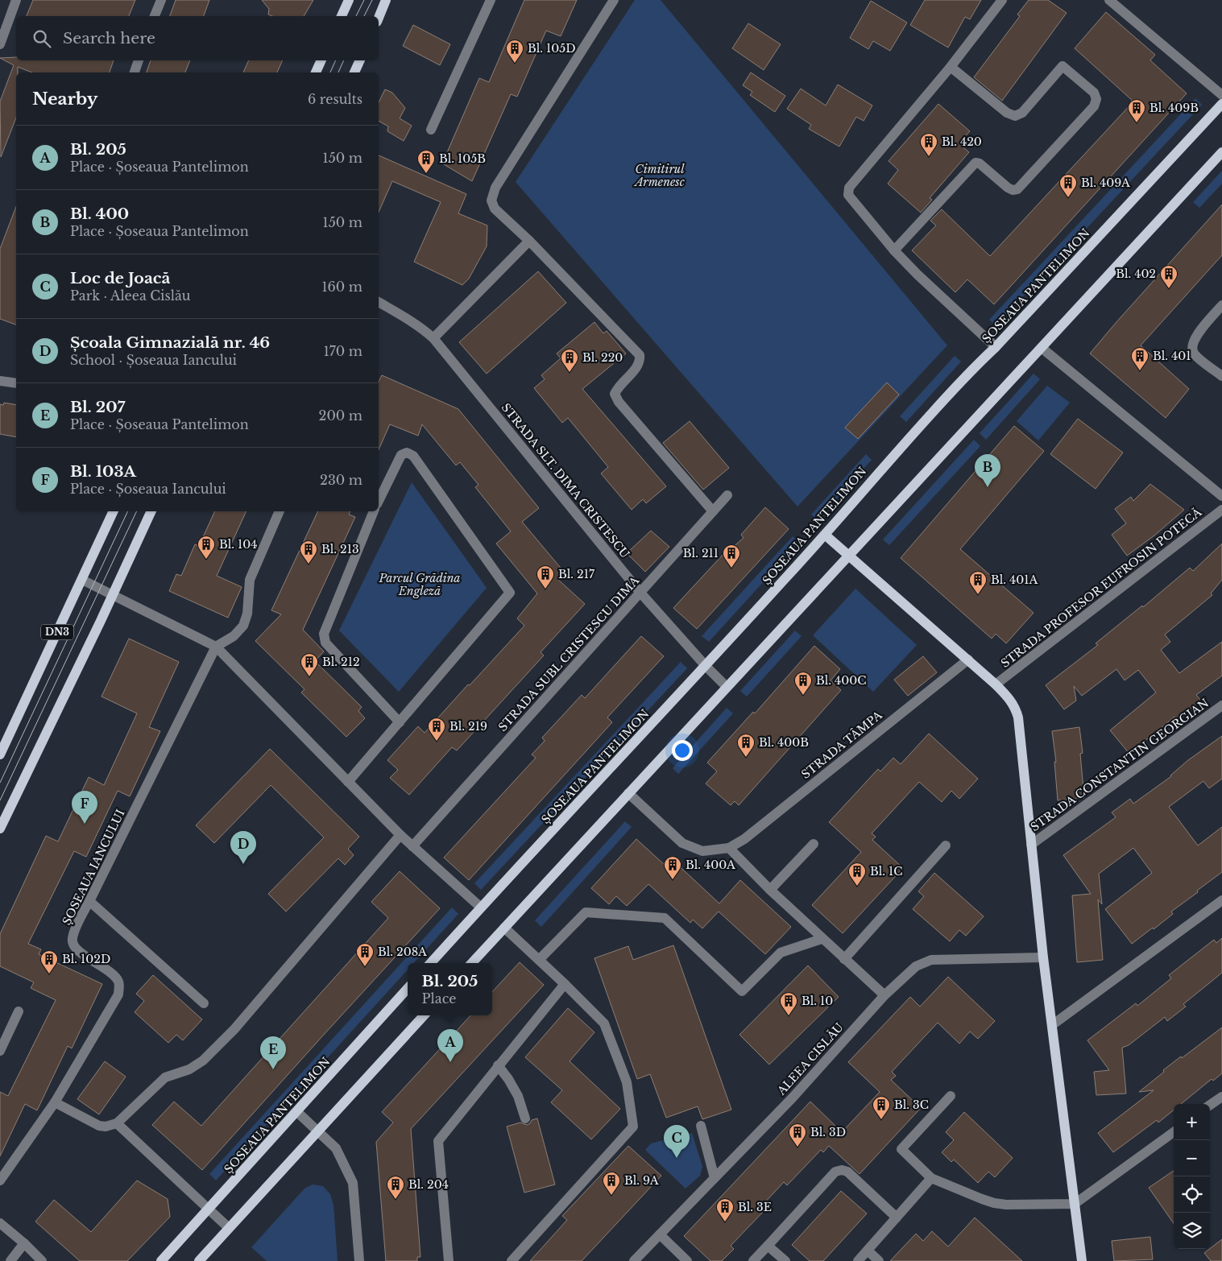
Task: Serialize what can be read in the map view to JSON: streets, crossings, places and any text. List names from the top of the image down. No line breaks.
{"streets":{"main road":["ȘOSEAUA PANTELIMON","DN3"],"street":["STRADA SLT. DIMA CRISTESCU","STRADA PROFESOR EUFROSIN POTECĂ","STRADA SUBL CRISTESCU DIMA","STRADA TÂMPA","STRADA CONSTANTIN GEORGIAN","ȘOSEAUA IANCULUI","ALEEA CISLĂU"]},"crossings":[["ȘOSEAUA PANTELIMON","STRADA SLT. DIMA CRISTESCU"],["STRADA SLT. DIMA CRISTESCU","STRADA SUBL CRISTESCU DIMA"]],"parks":["Cimitirul Armenesc","Parcul Grădina Engleză"],"places":{"building":["Bl. 105D","Bl. 409B","Bl. 420","Bl. 105B","Bl. 409A","Bl. 402","Bl. 401","Bl. 220","Bl. 104","Bl. 213","Bl. 211","Bl. 217","Bl. 401A","Bl. 212","Bl. 400C","Bl. 219","Bl. 400B","Bl. 400A","Bl. 1C","Bl. 208A","Bl. 102D","Bl. 10","Bl. 3C","Bl. 3D","Bl. 9A","Bl. 204","Bl. 3E"]},"page":{"search":"Search here","heading":["Nearby","6 results"],"list":[{"mark":"A","name":"Bl. 205","note":"Place · Șoseaua Pantelimon","value":"150 m"},{"mark":"B","name":"Bl. 400","note":"Place · Șoseaua Pantelimon","value":"150 m"},{"mark":"C","name":"Loc de Joacă","note":"Park · Aleea Cislău","value":"160 m"},{"mark":"D","name":"Școala Gimnazială nr. 46","note":"School · Șoseaua Iancului","value":"170 m"},{"mark":"E","name":"Bl. 207","note":"Place · Șoseaua Pantelimon","value":"200 m"},{"mark":"F","name":"Bl. 103A","note":"Place · Șoseaua Iancului","value":"230 m"}],"pins":["B","F","D","A","E","C"],"popup":["Bl. 205","Place"],"map_buttons":["+","−"]}}
